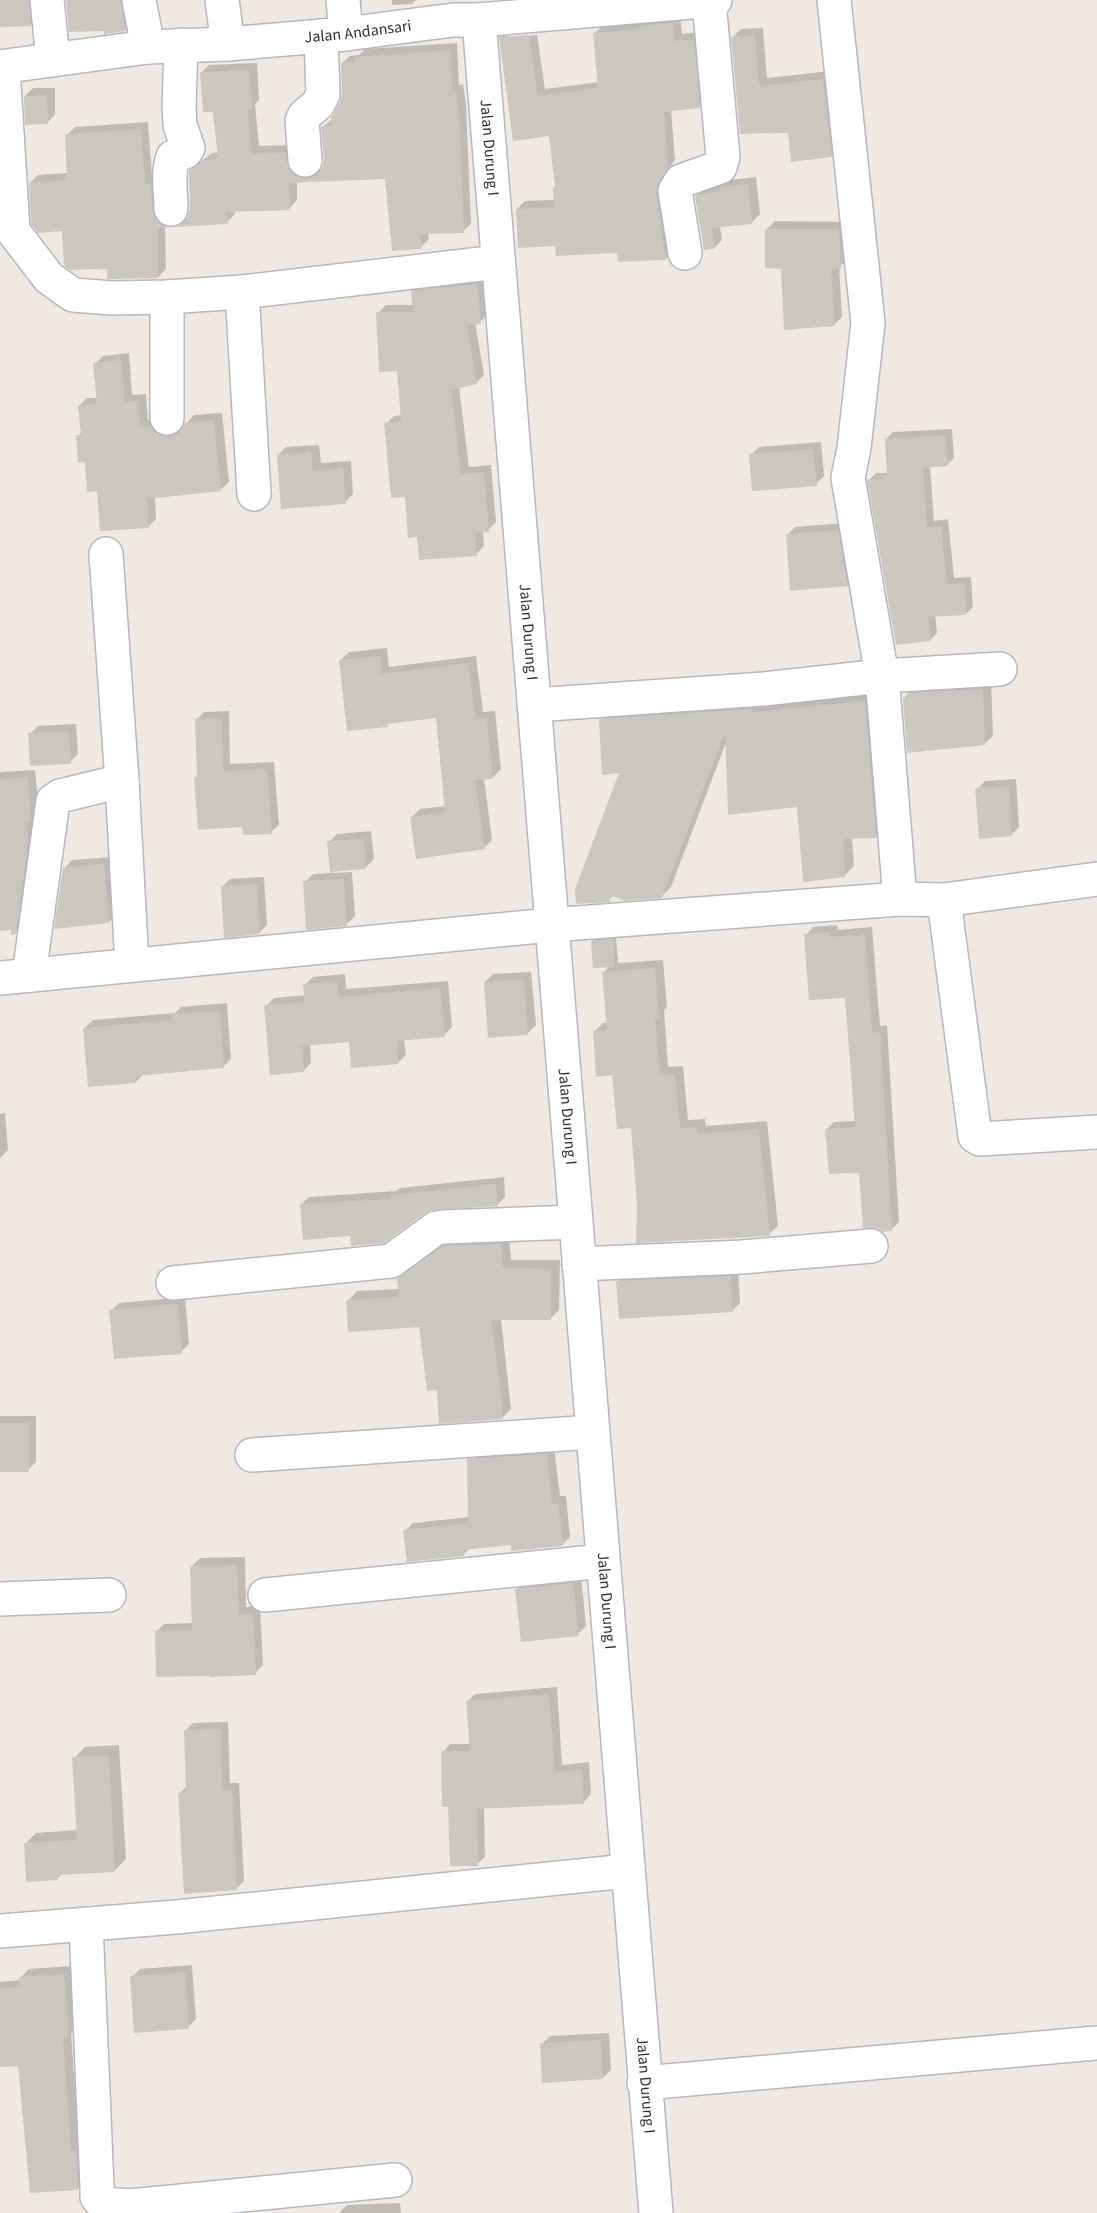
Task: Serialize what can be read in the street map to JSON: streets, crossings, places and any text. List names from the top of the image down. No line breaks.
{"streets":{"street":["Jalan Andansari","Jalan Durung I"]},"crossings":[["Jalan Andansari","Jalan Durung I"]]}
